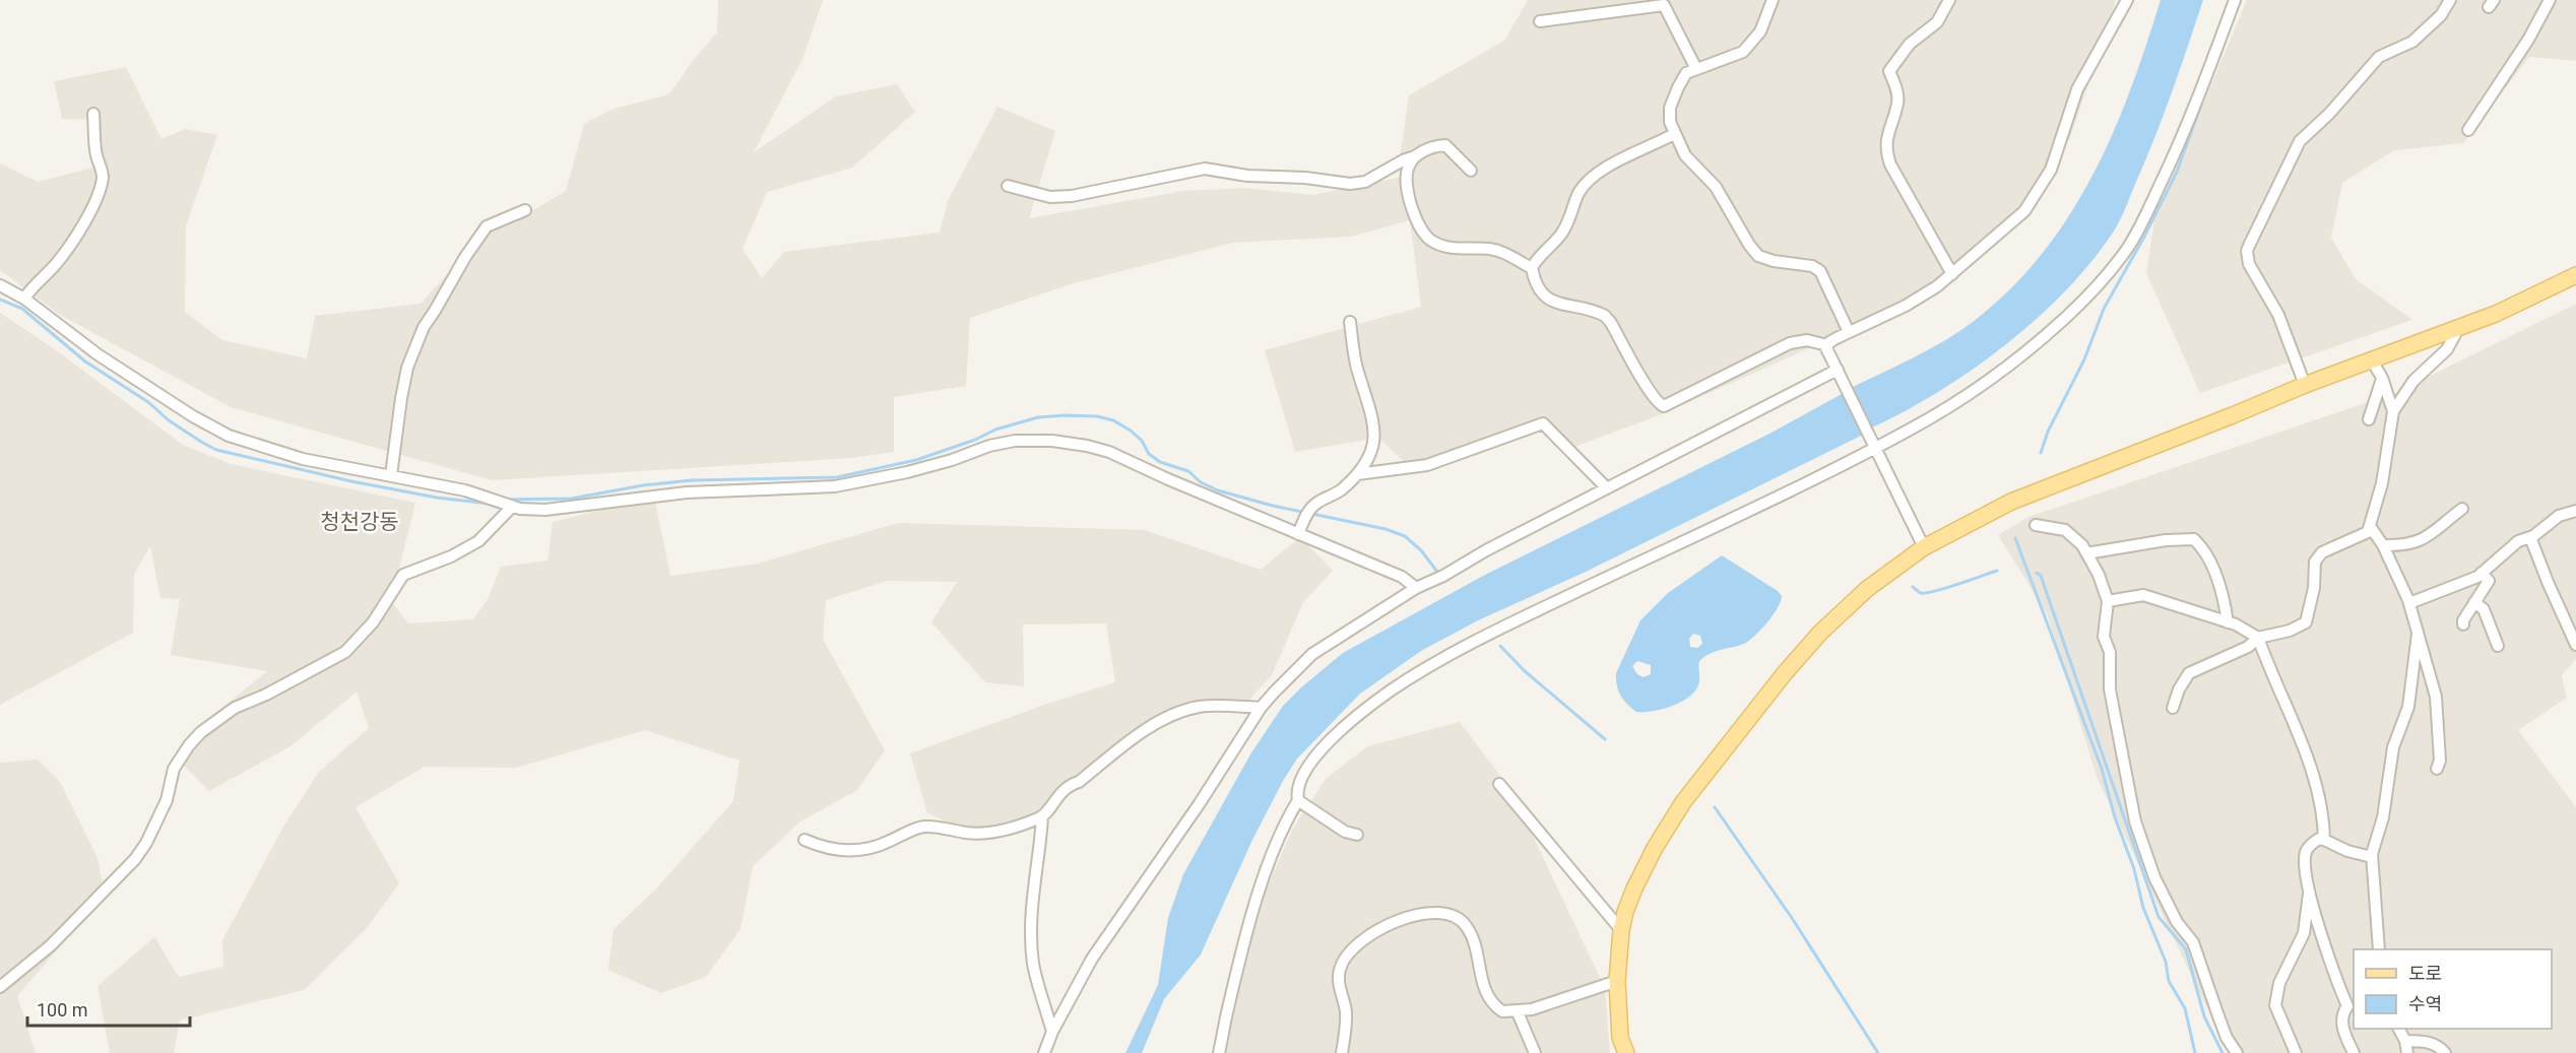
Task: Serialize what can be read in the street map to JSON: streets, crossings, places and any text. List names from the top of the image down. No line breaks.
{"districts":["청천강동"],"legend":["도로","수역"],"scale_bar":"100 m"}
